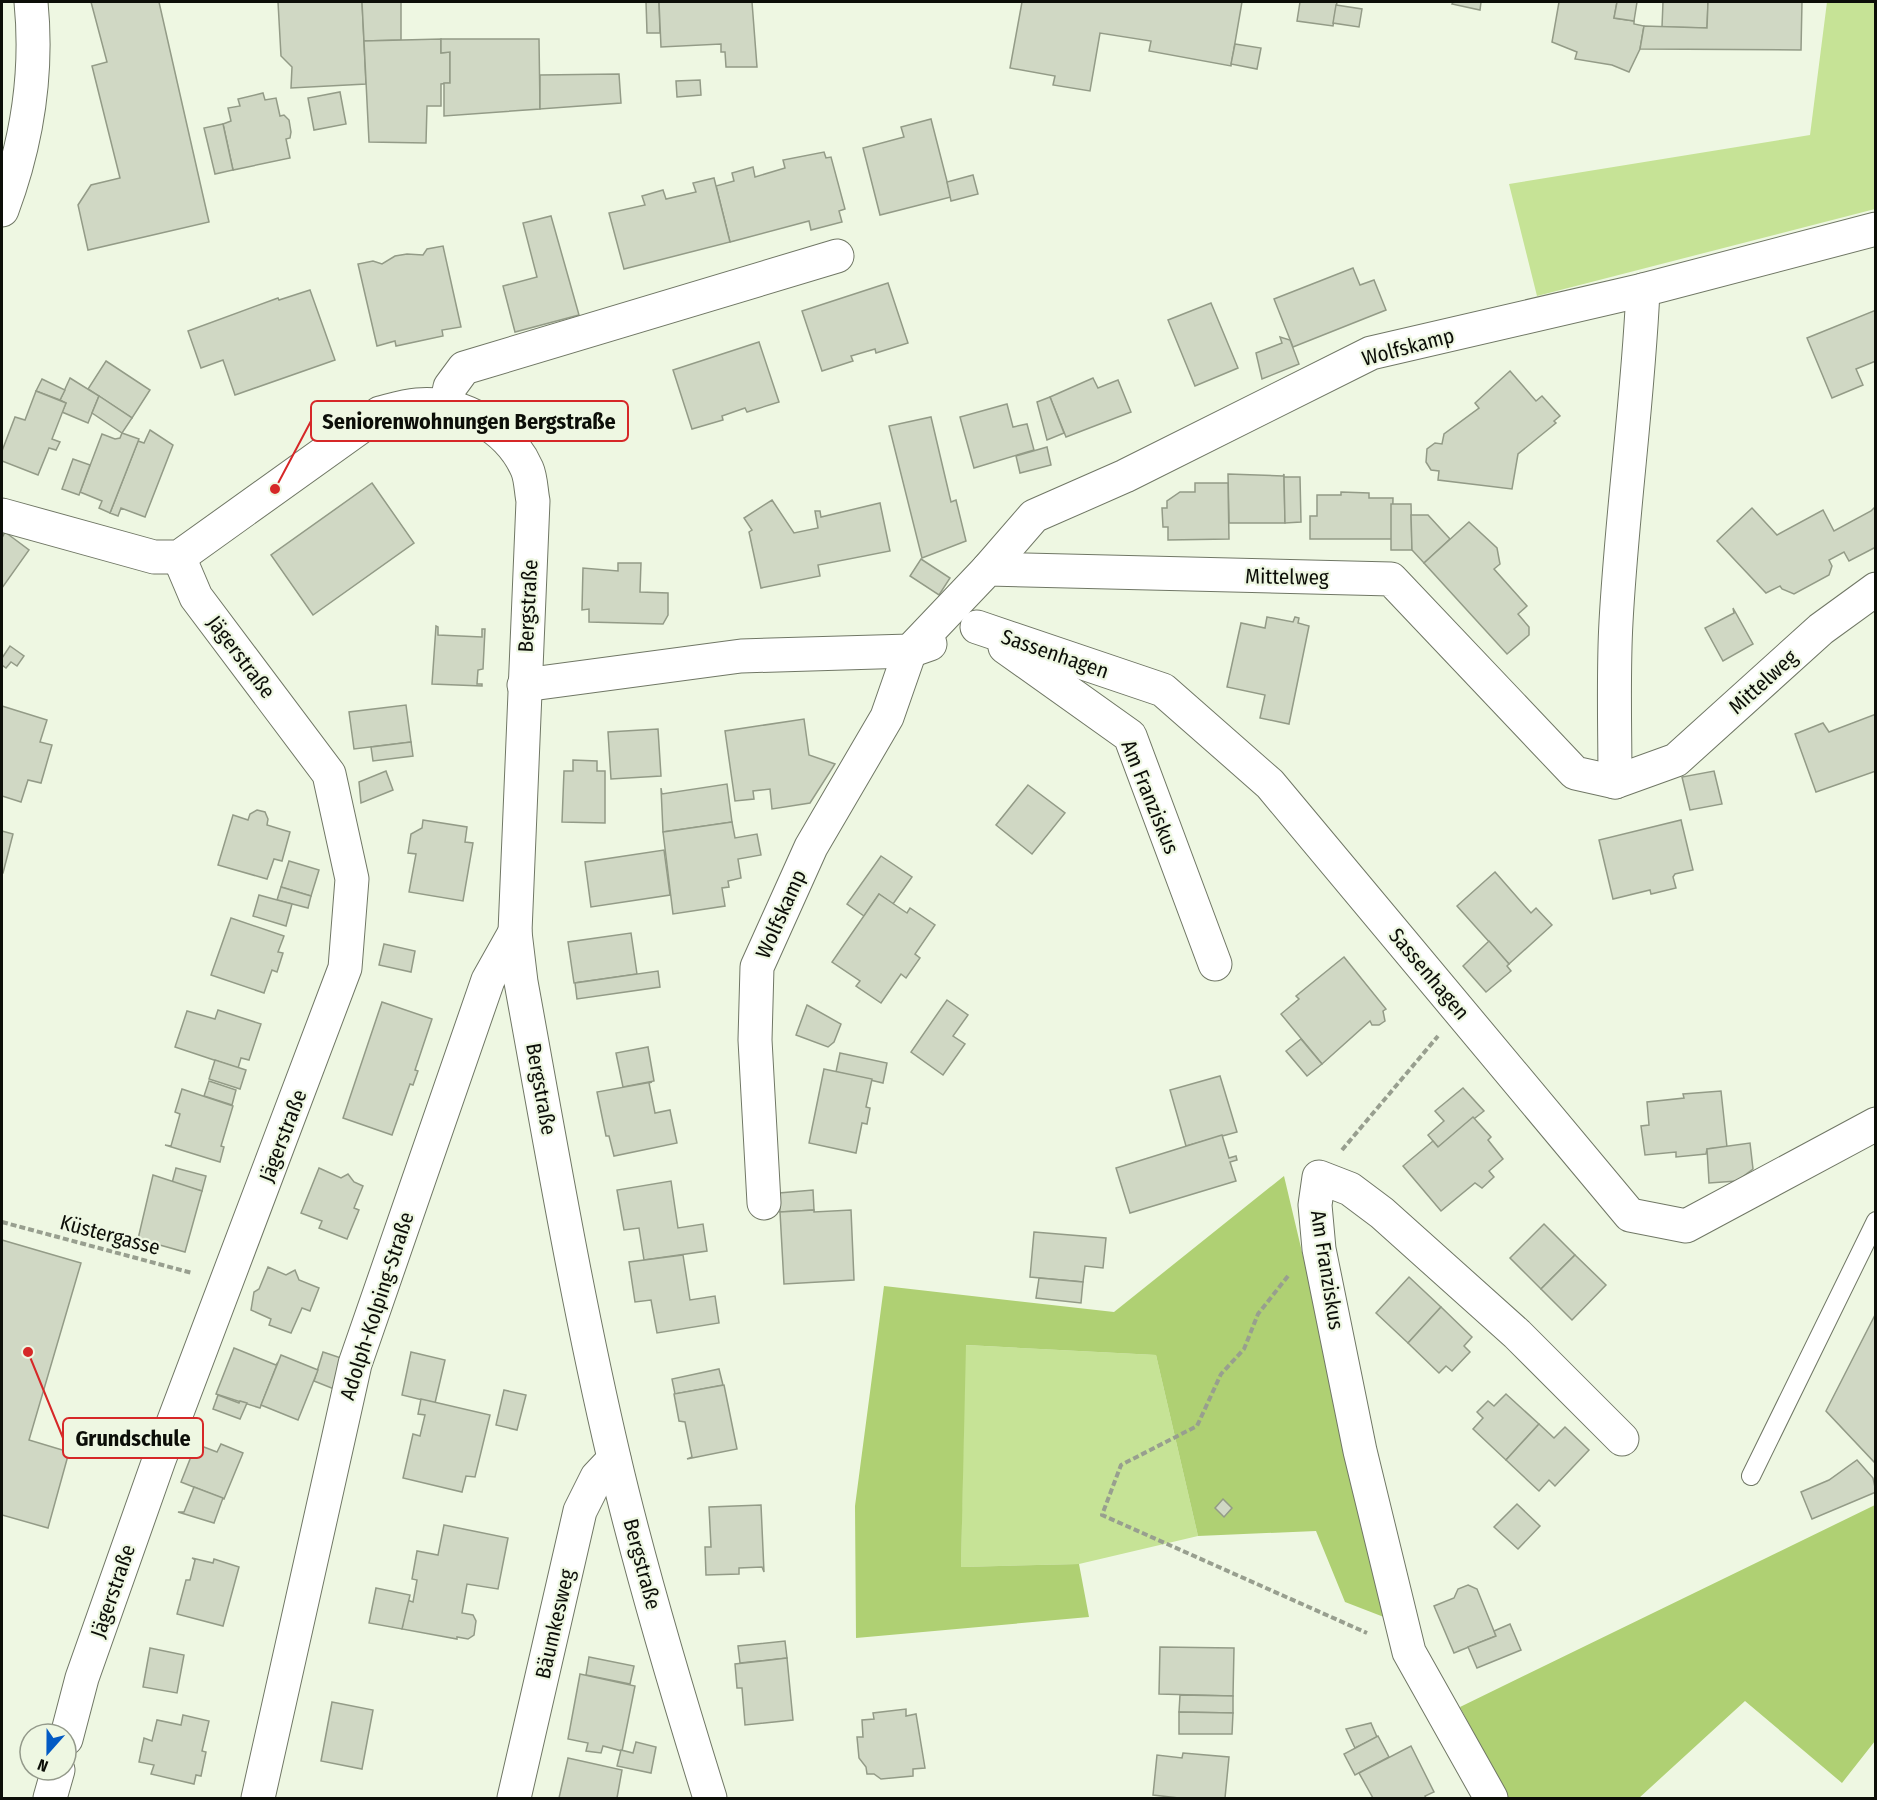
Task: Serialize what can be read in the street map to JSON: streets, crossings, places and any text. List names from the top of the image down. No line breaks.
{"streets":{"street":["Wolfskamp","Mittelweg","Bergstraße","Sassenhagen","Jägerstraße","Am Franziskus","Adolph-Kolping-Straße","Bäumkesweg"],"path":["Küstergasse"]},"crossings":[["Wolfskamp","Mittelweg"],["Bergstraße","Jägerstraße"],["Bergstraße","Adolph-Kolping-Straße"],["Bergstraße","Bäumkesweg"],["Sassenhagen","Am Franziskus"]],"places":["Seniorenwohnungen Bergstraße","Grundschule"],"north":"bottom"}
